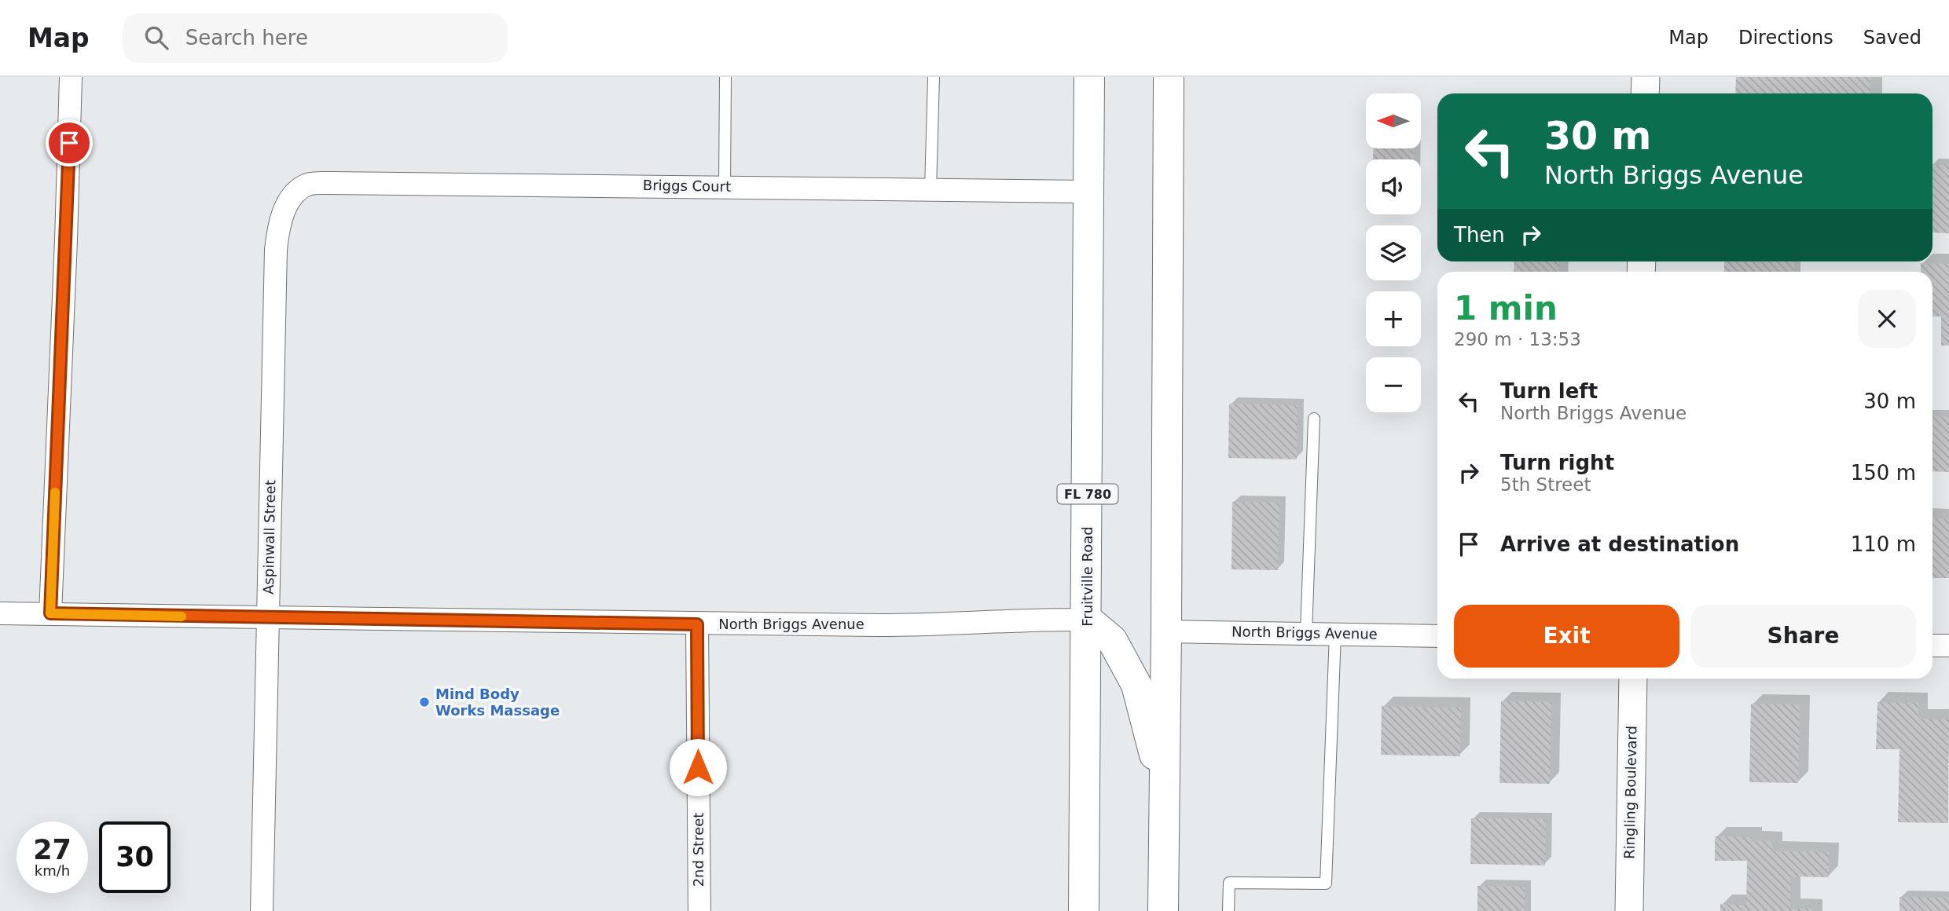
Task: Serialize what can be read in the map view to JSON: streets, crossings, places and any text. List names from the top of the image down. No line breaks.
{"streets":{"main road":["FL 780","Fruitville Road"],"street":["Briggs Court","Aspinwall Street","North Briggs Avenue","Ringling Boulevard","2nd Street"]},"crossings":[["Briggs Court","Aspinwall Street"],["Briggs Court","Fruitville Road"],["Aspinwall Street","North Briggs Avenue"],["Fruitville Road","North Briggs Avenue"],["North Briggs Avenue","2nd Street"]],"places":["Mind Body Works Massage"],"north":"left","page":{"header":"Map","search":"Search here","nav":["Map","Directions","Saved"],"map_buttons":["+","−"],"turn":["30 m","North Briggs Avenue"],"then":"Then","heading":["1 min","290 m · 13:53"],"list":[{"name":"Turn left","note":"North Briggs Avenue","value":"30 m"},{"name":"Turn right","note":"5th Street","value":"150 m"},{"name":"Arrive at destination","value":"110 m"}],"buttons":["Exit","Share"],"speed":"27 km/h","limit":"30"}}
